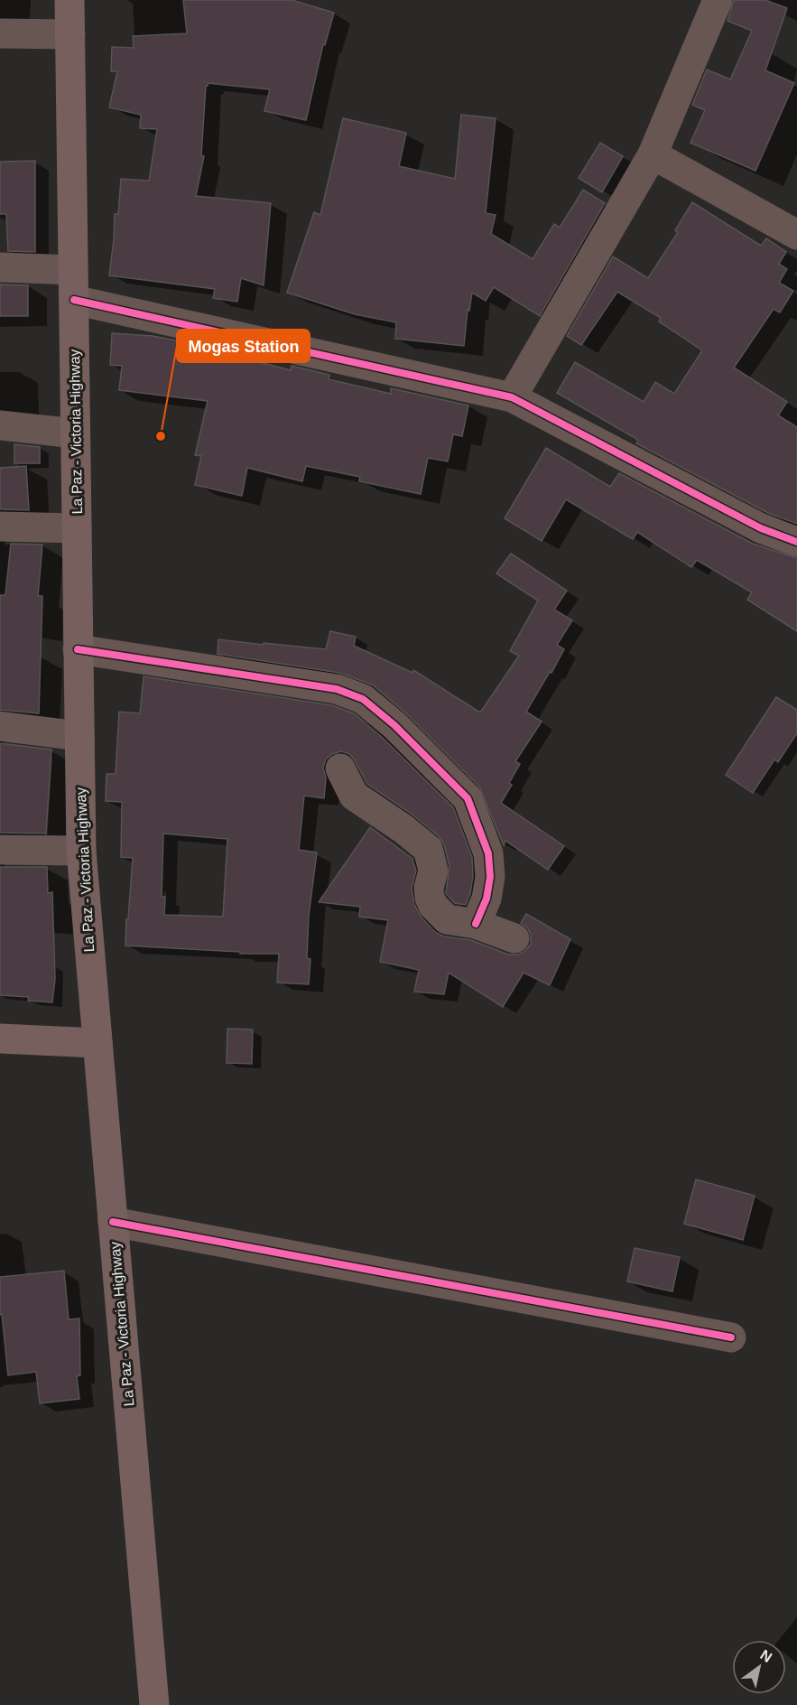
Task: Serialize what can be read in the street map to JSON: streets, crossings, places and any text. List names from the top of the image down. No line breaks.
{"streets":{"main road":["La Paz - Victoria Highway"]},"places":["Mogas Station"],"north":"top right"}
